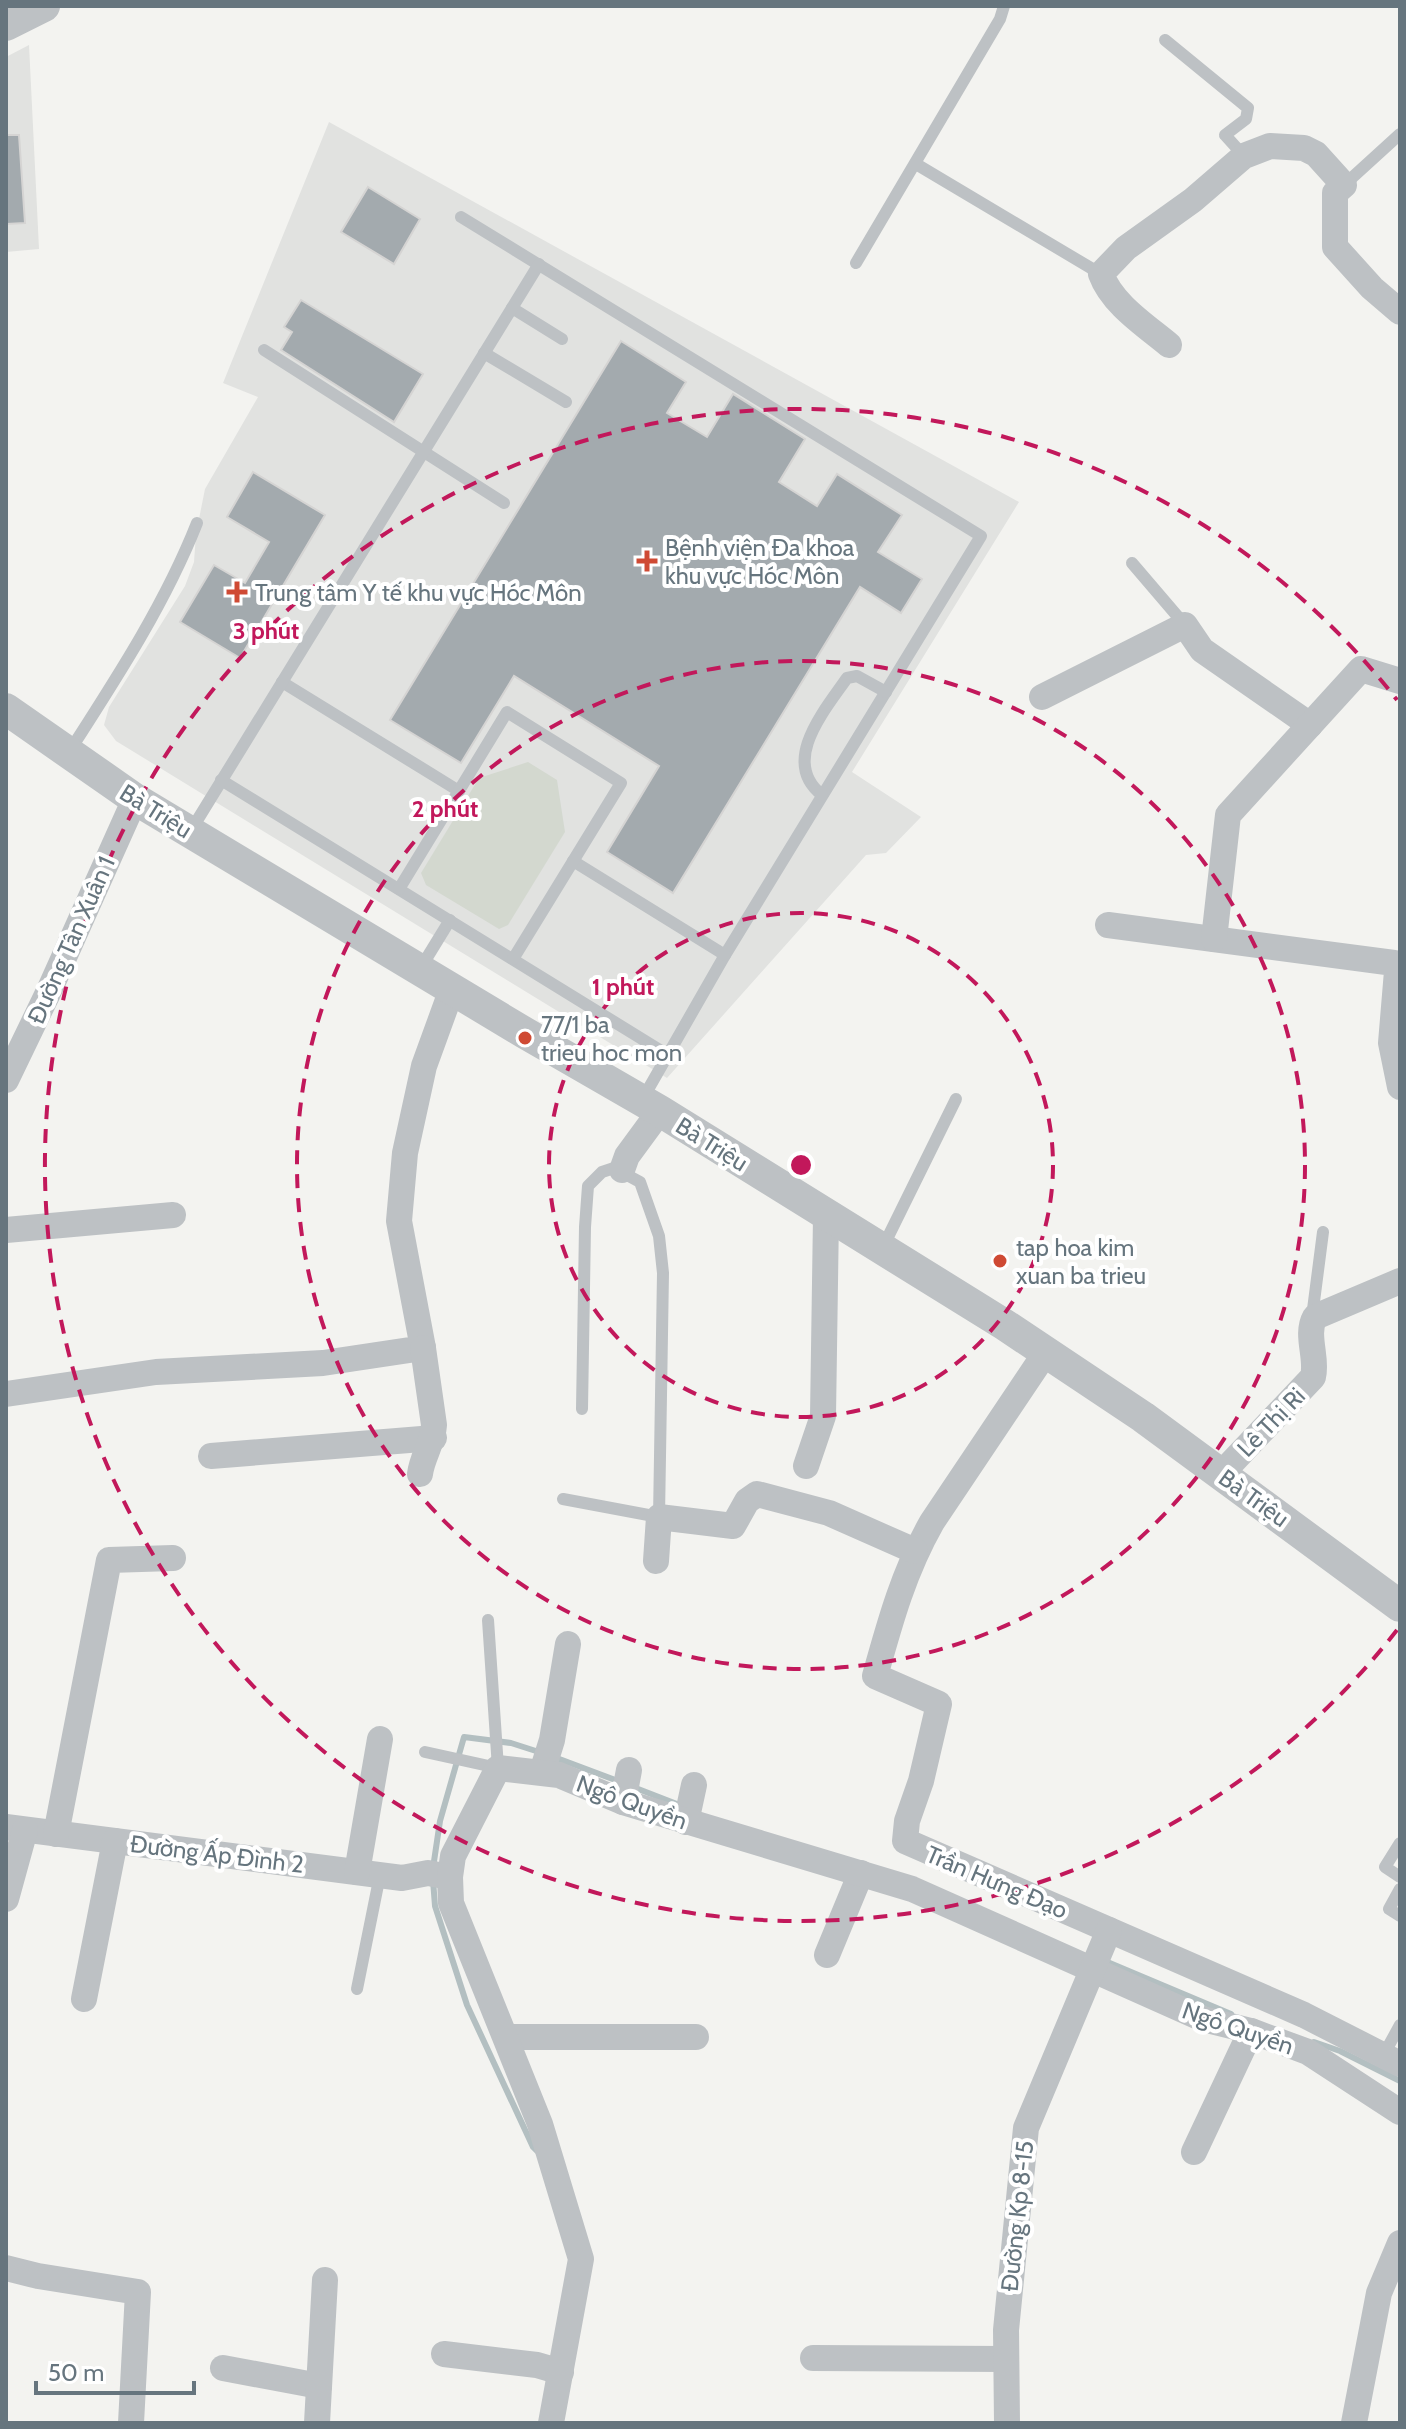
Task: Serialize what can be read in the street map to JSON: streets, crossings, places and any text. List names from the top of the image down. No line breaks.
{"streets":{"street":["Bà Triệu","Đường Tân Xuân 1","Lê Thị Ri","Ngô Quyền","Đường Ấp Đình 2","Trần Hưng Đạo","Đường Kp 8-15"]},"crossings":[["Bà Triệu","Đường Tân Xuân 1"],["Bà Triệu","Lê Thị Ri"],["Bà Triệu","Trần Hưng Đạo"],["Ngô Quyền","Đường Kp 8-15"],["Trần Hưng Đạo","Đường Kp 8-15"]],"places":{"health":["Bệnh viện Đa khoa khu vực Hóc Môn","Trung tâm Y tế khu vực Hóc Môn"],"other":["77/1 ba trieu hoc mon","tap hoa kim xuan ba trieu"]},"scale_bar":"50 m","rings":["3 phút","2 phút","1 phút"]}
